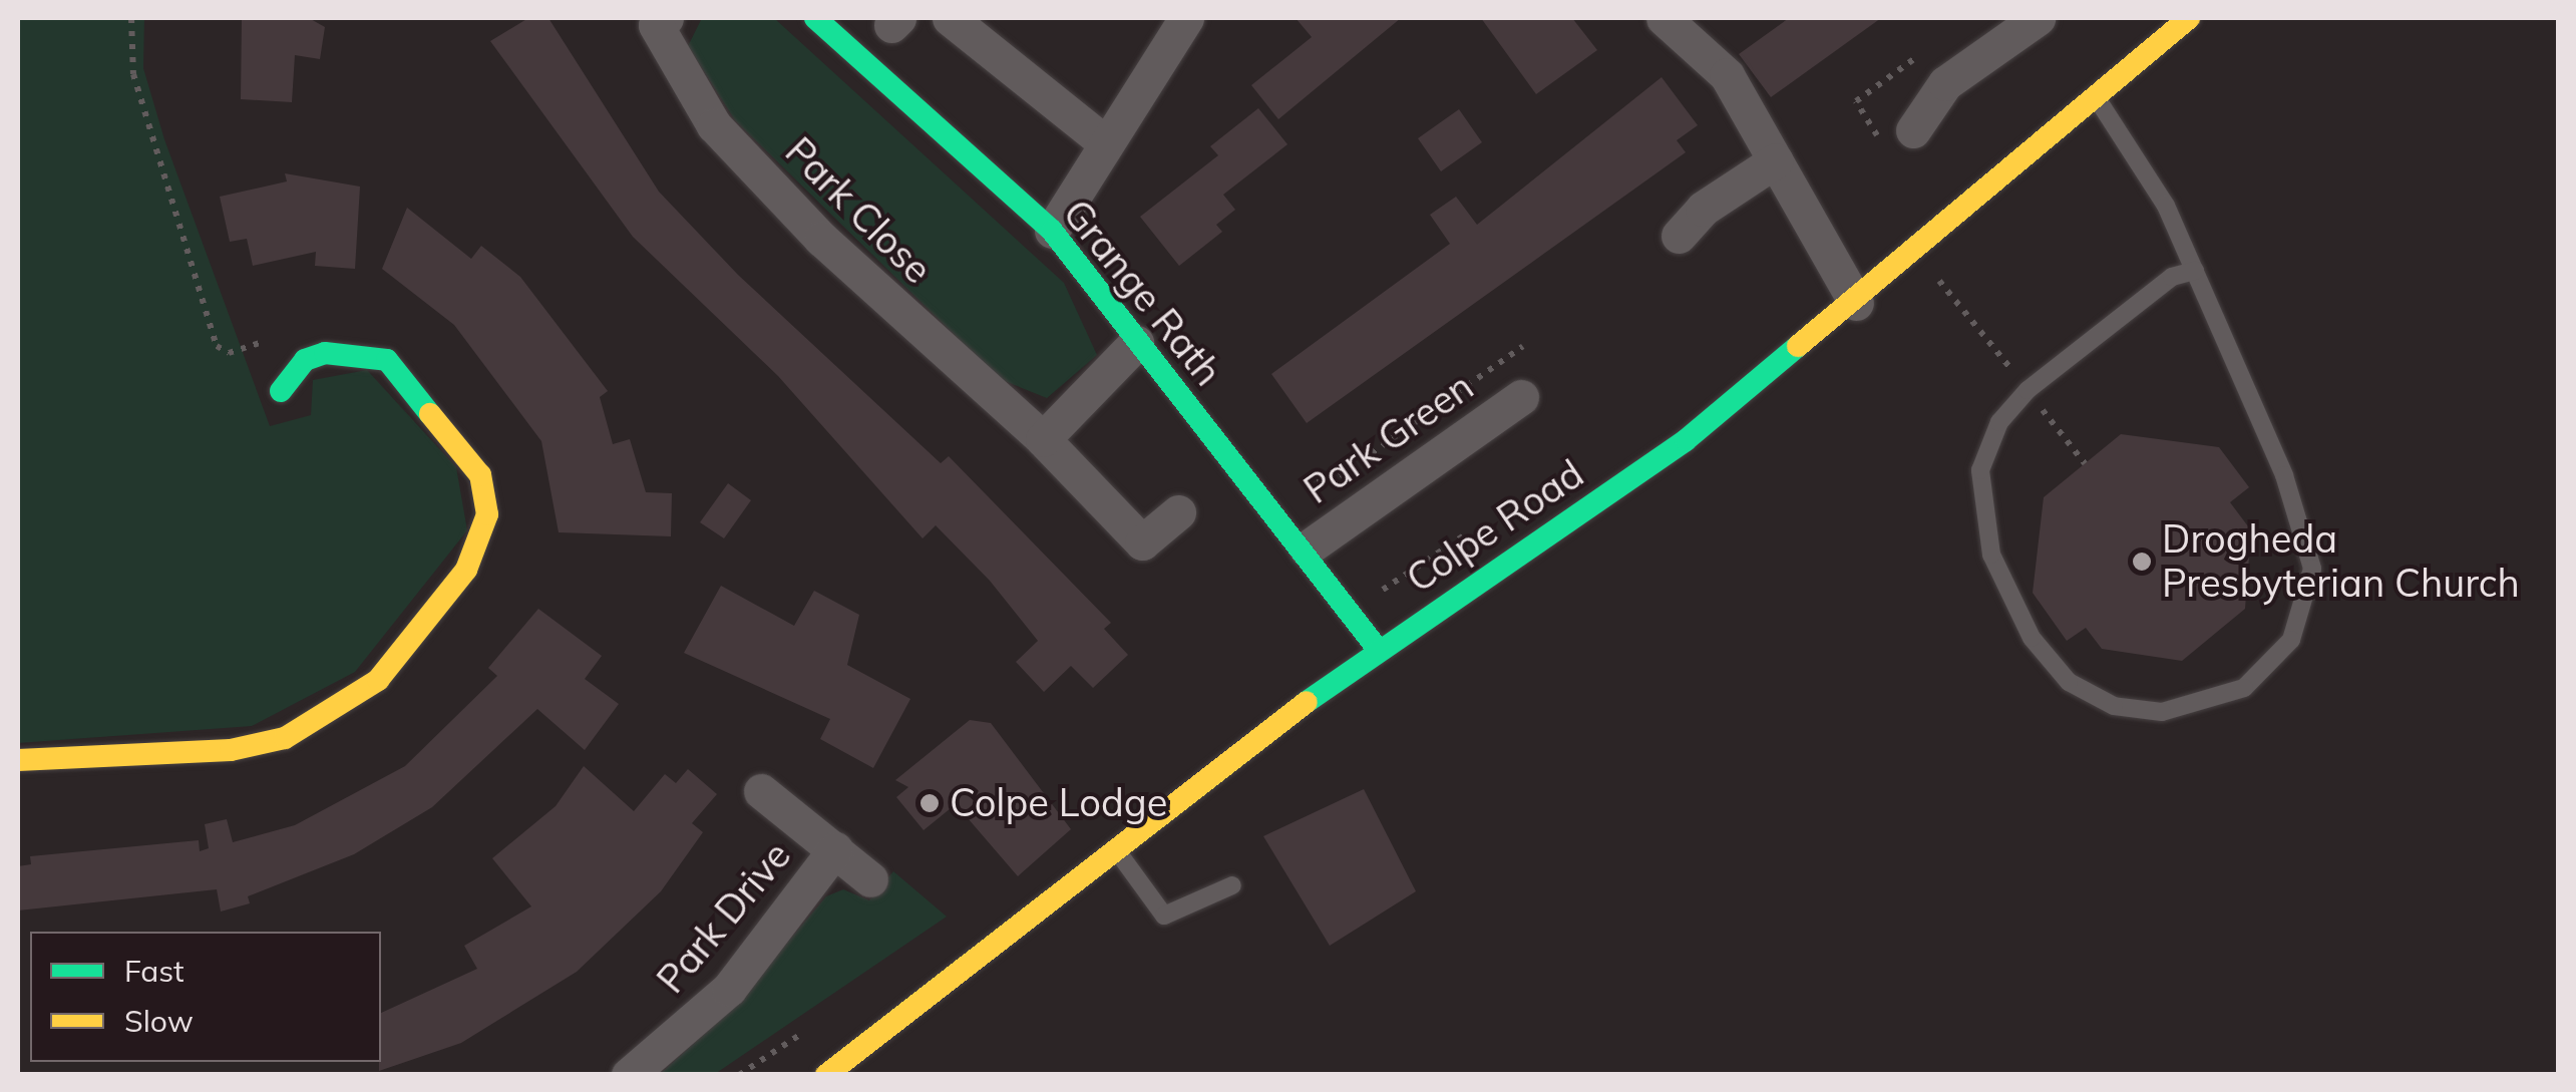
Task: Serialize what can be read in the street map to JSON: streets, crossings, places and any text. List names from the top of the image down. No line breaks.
{"streets":{"street":["Park Close","Grange Rath","Park Green","Colpe Road","Park Drive"]},"crossings":[["Grange Rath","Park Green"],["Grange Rath","Colpe Road"]],"places":["Drogheda Presbyterian Church","Colpe Lodge"],"legend":["Fast","Slow"]}
